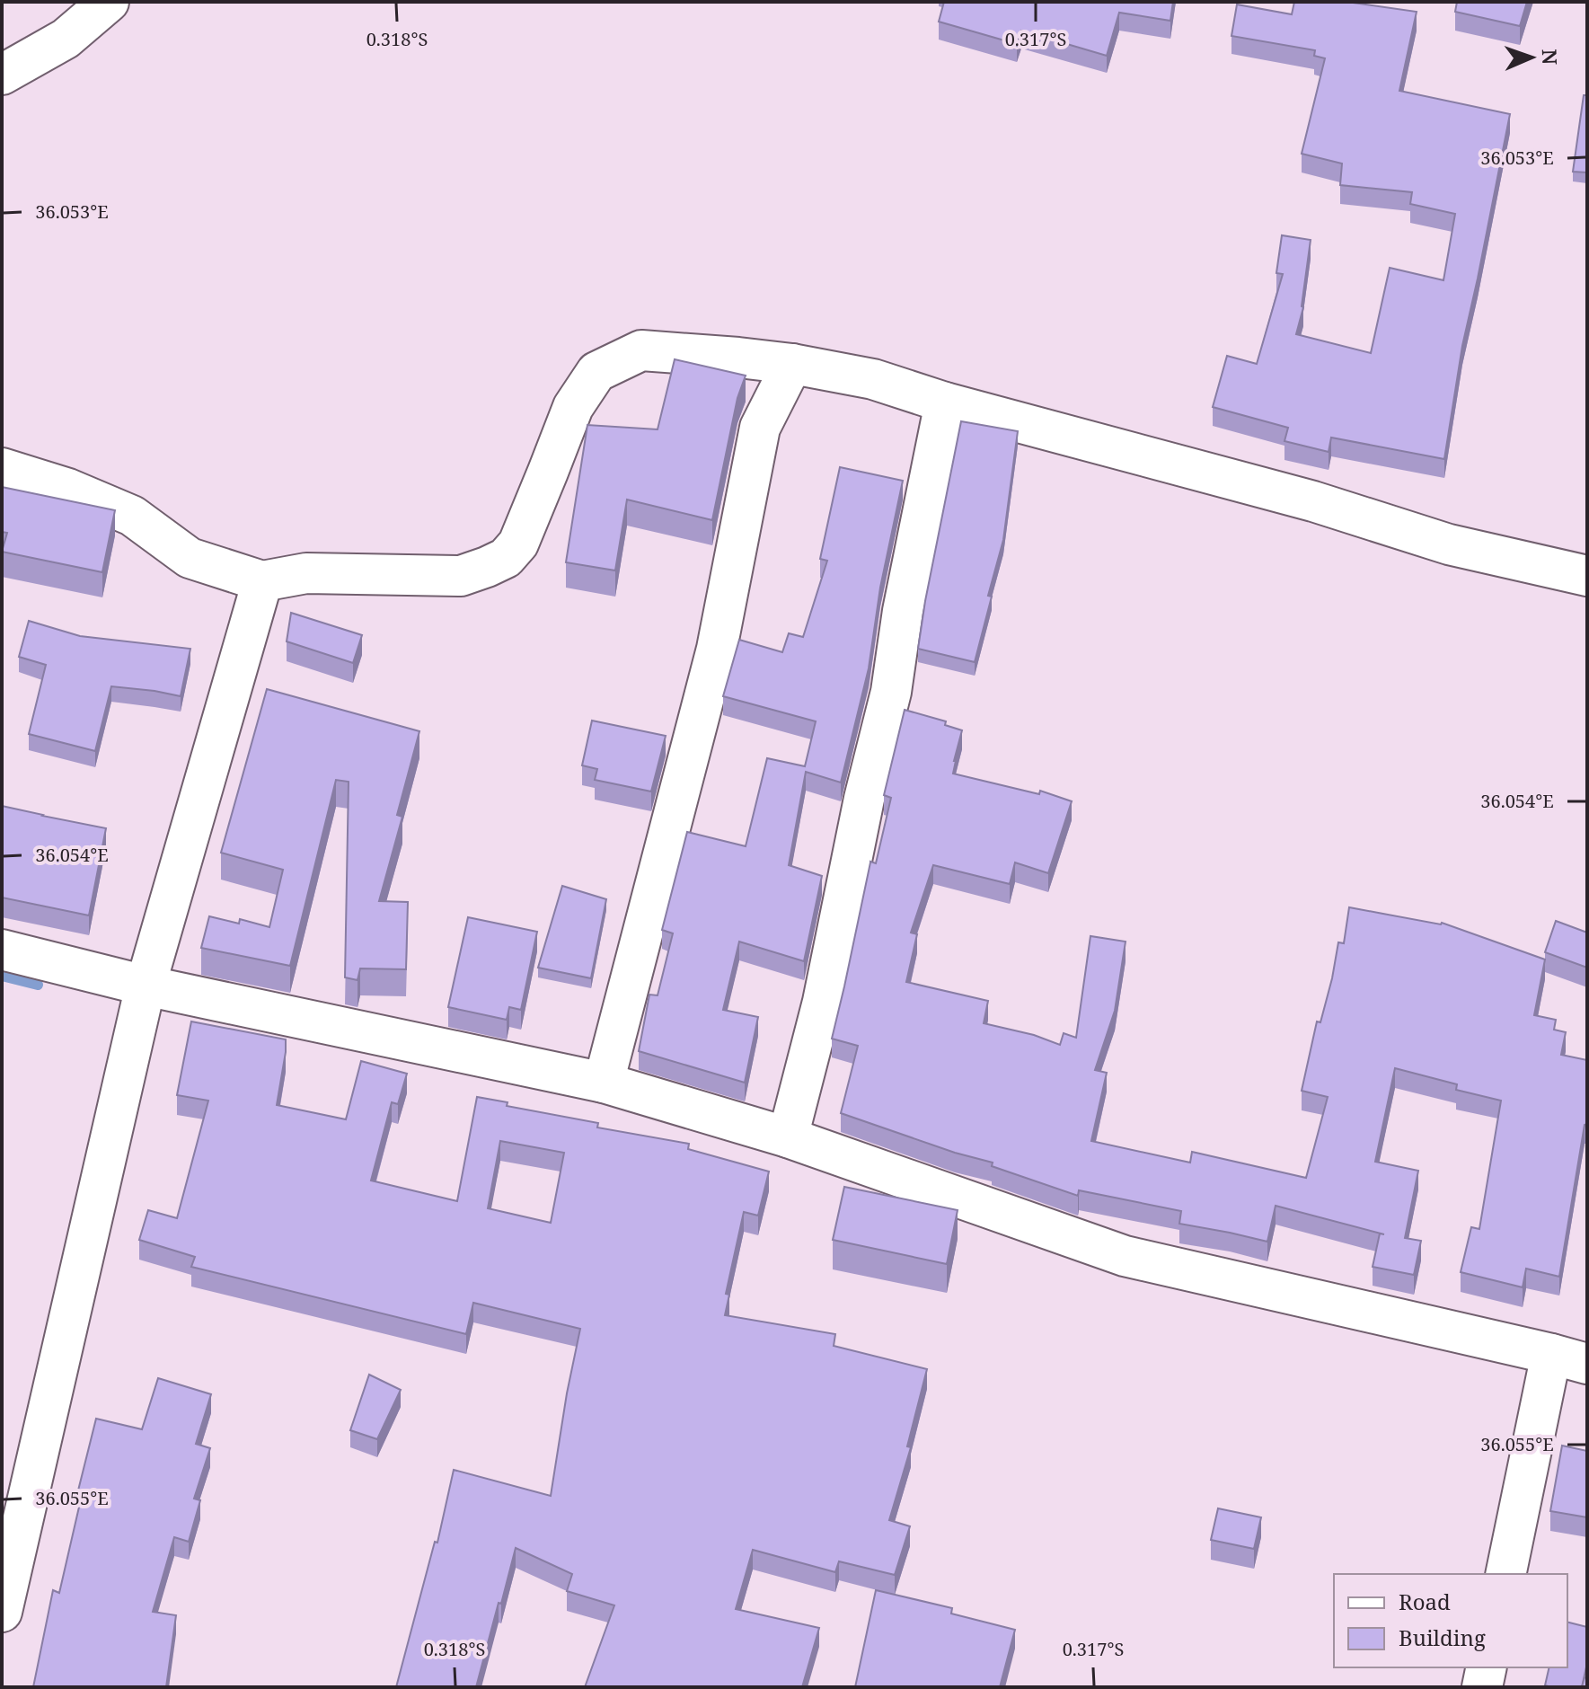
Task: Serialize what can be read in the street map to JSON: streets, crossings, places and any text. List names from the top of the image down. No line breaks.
{"legend":["Road","Building"],"north":"right","coordinates":["0.318°S","0.317°S","36.053°E","36.054°E","36.055°E"]}
